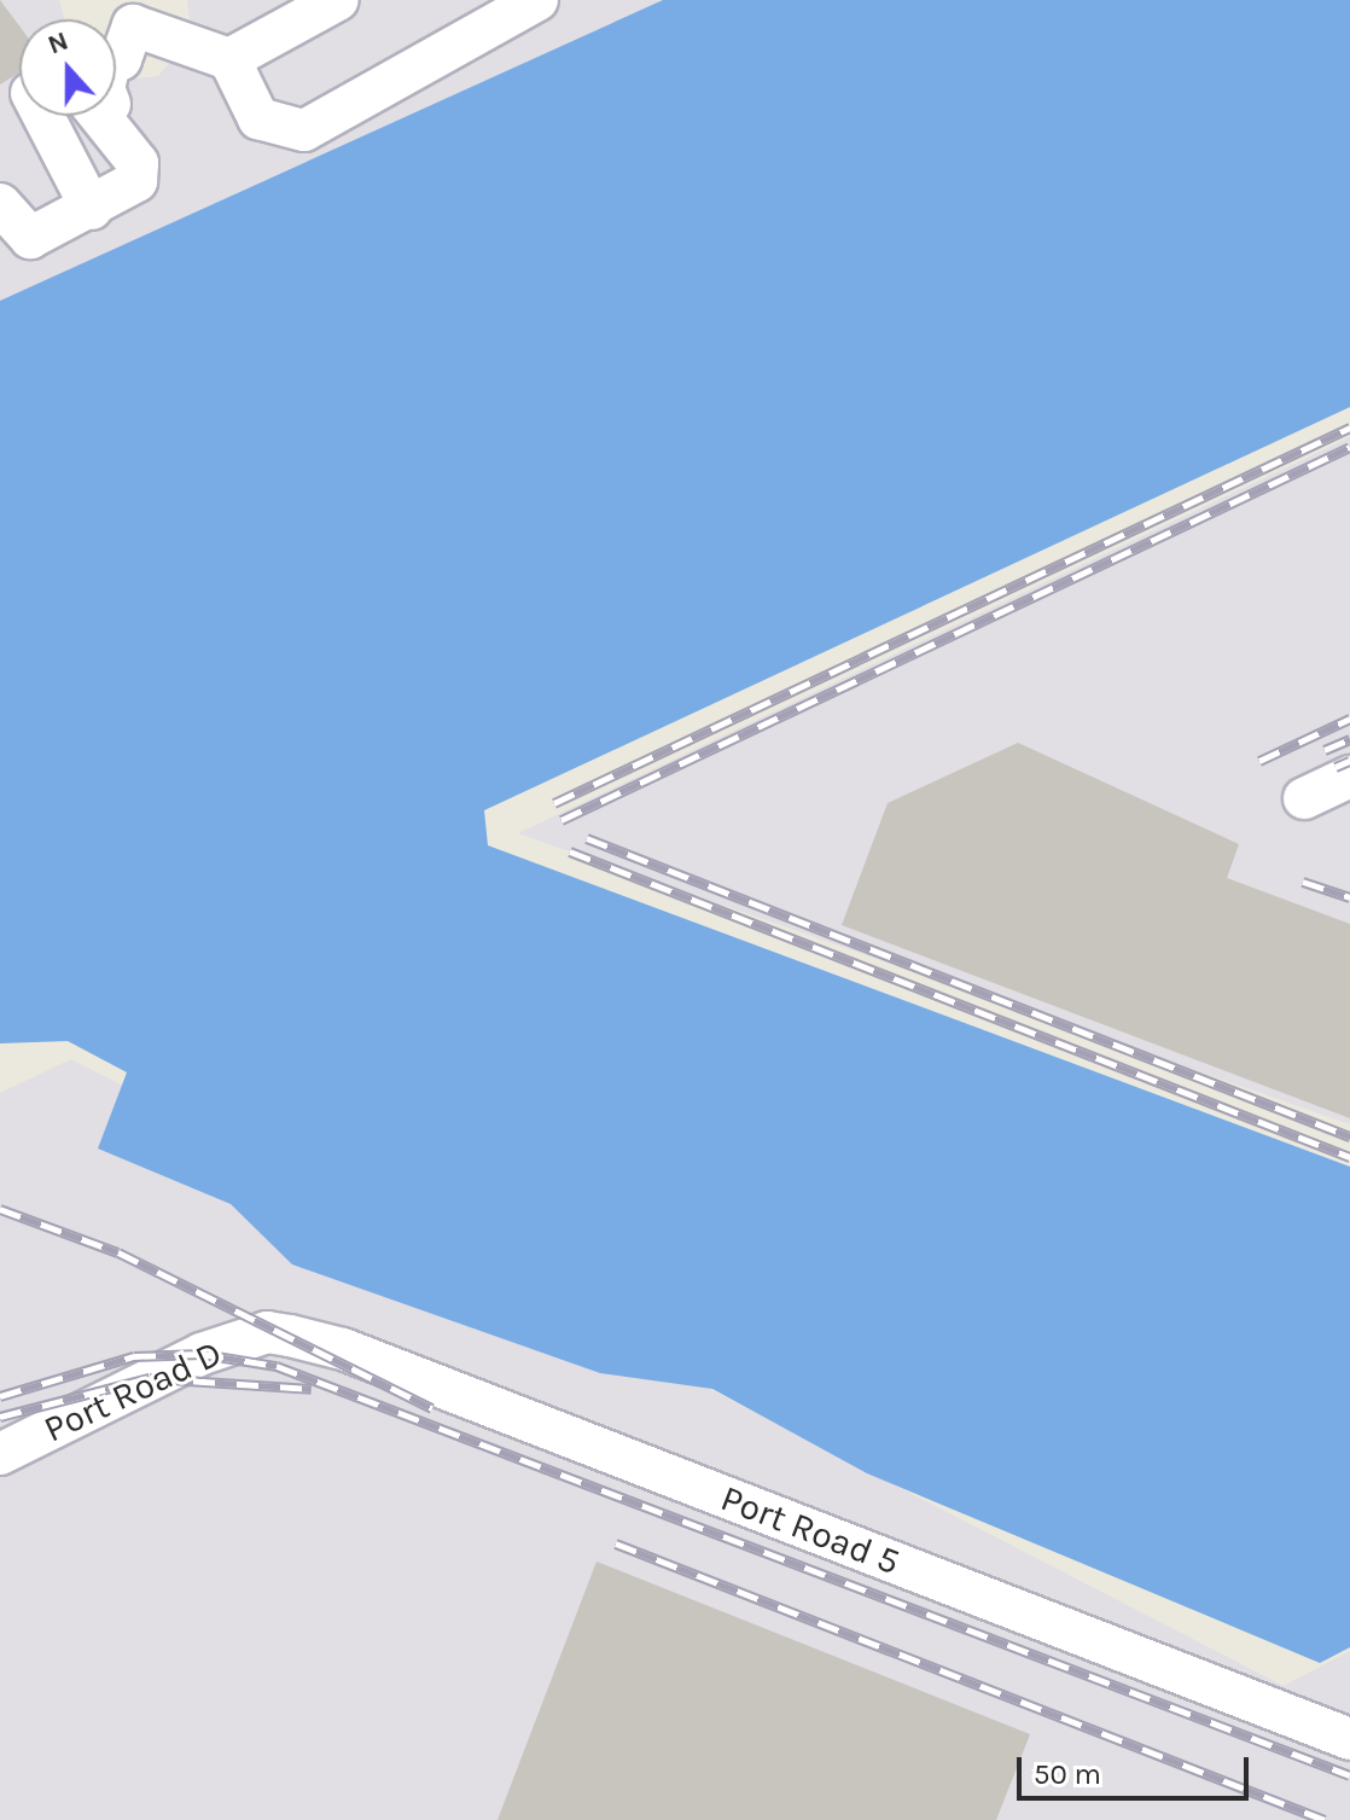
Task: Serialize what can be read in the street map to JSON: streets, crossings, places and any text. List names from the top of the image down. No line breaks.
{"streets":{"lane":["Port Road D","Port Road 5"]},"crossings":[["Port Road D","Port Road 5"]],"scale_bar":"50 m","north":"top"}
